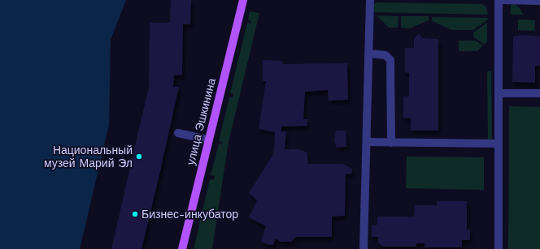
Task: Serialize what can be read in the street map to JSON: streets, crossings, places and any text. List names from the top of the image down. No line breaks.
{"streets":{"main road":["улица Эшкинина"]},"places":["Национальный музей Марий Эл","Бизнес-инкубатор"]}
